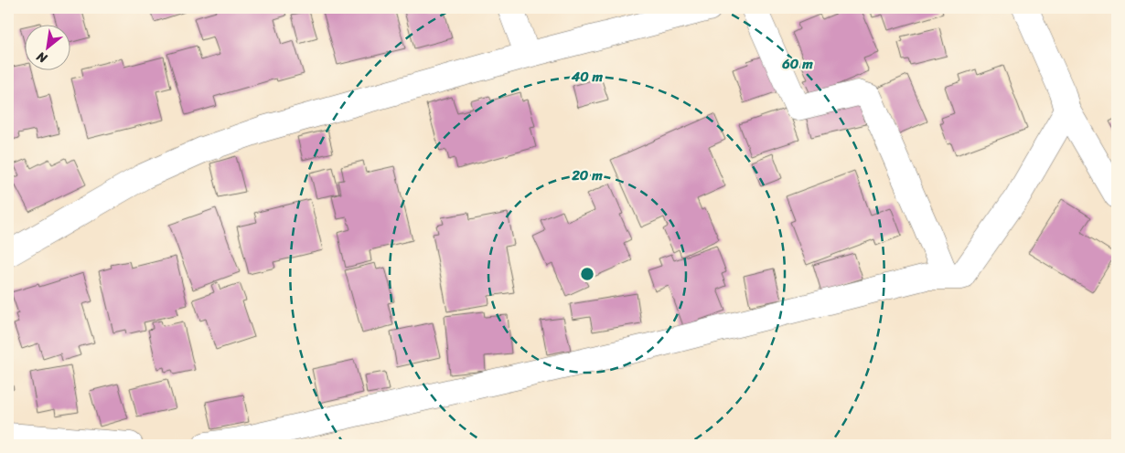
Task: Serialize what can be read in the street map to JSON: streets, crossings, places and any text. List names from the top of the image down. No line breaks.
{"north":"bottom left","rings":["60 m","40 m","20 m"]}
